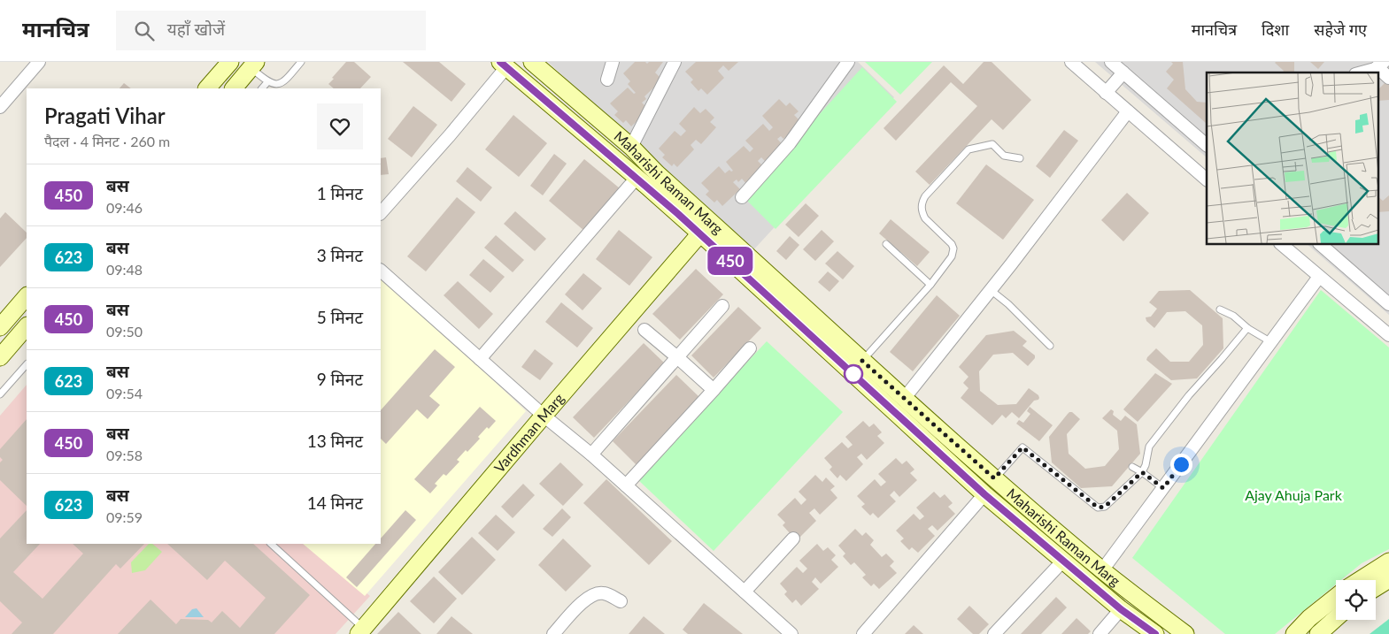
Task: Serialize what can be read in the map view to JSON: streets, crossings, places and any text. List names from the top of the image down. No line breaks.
{"streets":{"main road":["Maharishi Raman Marg","Vardhman Marg"]},"crossings":[["Maharishi Raman Marg","Vardhman Marg"]],"parks":["Ajay Ahuja Park"],"lines":["bus line 450"],"page":{"header":"मानचित्र","search":"यहाँ खोजें","nav":["मानचित्र","दिशा","सहेजे गए"],"on_map":"450","heading":["Pragati Vihar","पैदल · 4 मिनट · 260 m"],"list":[{"mark":"450","name":"बस","note":"09:46","value":"1 मिनट"},{"mark":"623","name":"बस","note":"09:48","value":"3 मिनट"},{"mark":"450","name":"बस","note":"09:50","value":"5 मिनट"},{"mark":"623","name":"बस","note":"09:54","value":"9 मिनट"},{"mark":"450","name":"बस","note":"09:58","value":"13 मिनट"},{"mark":"623","name":"बस","note":"09:59","value":"14 मिनट"}]}}
